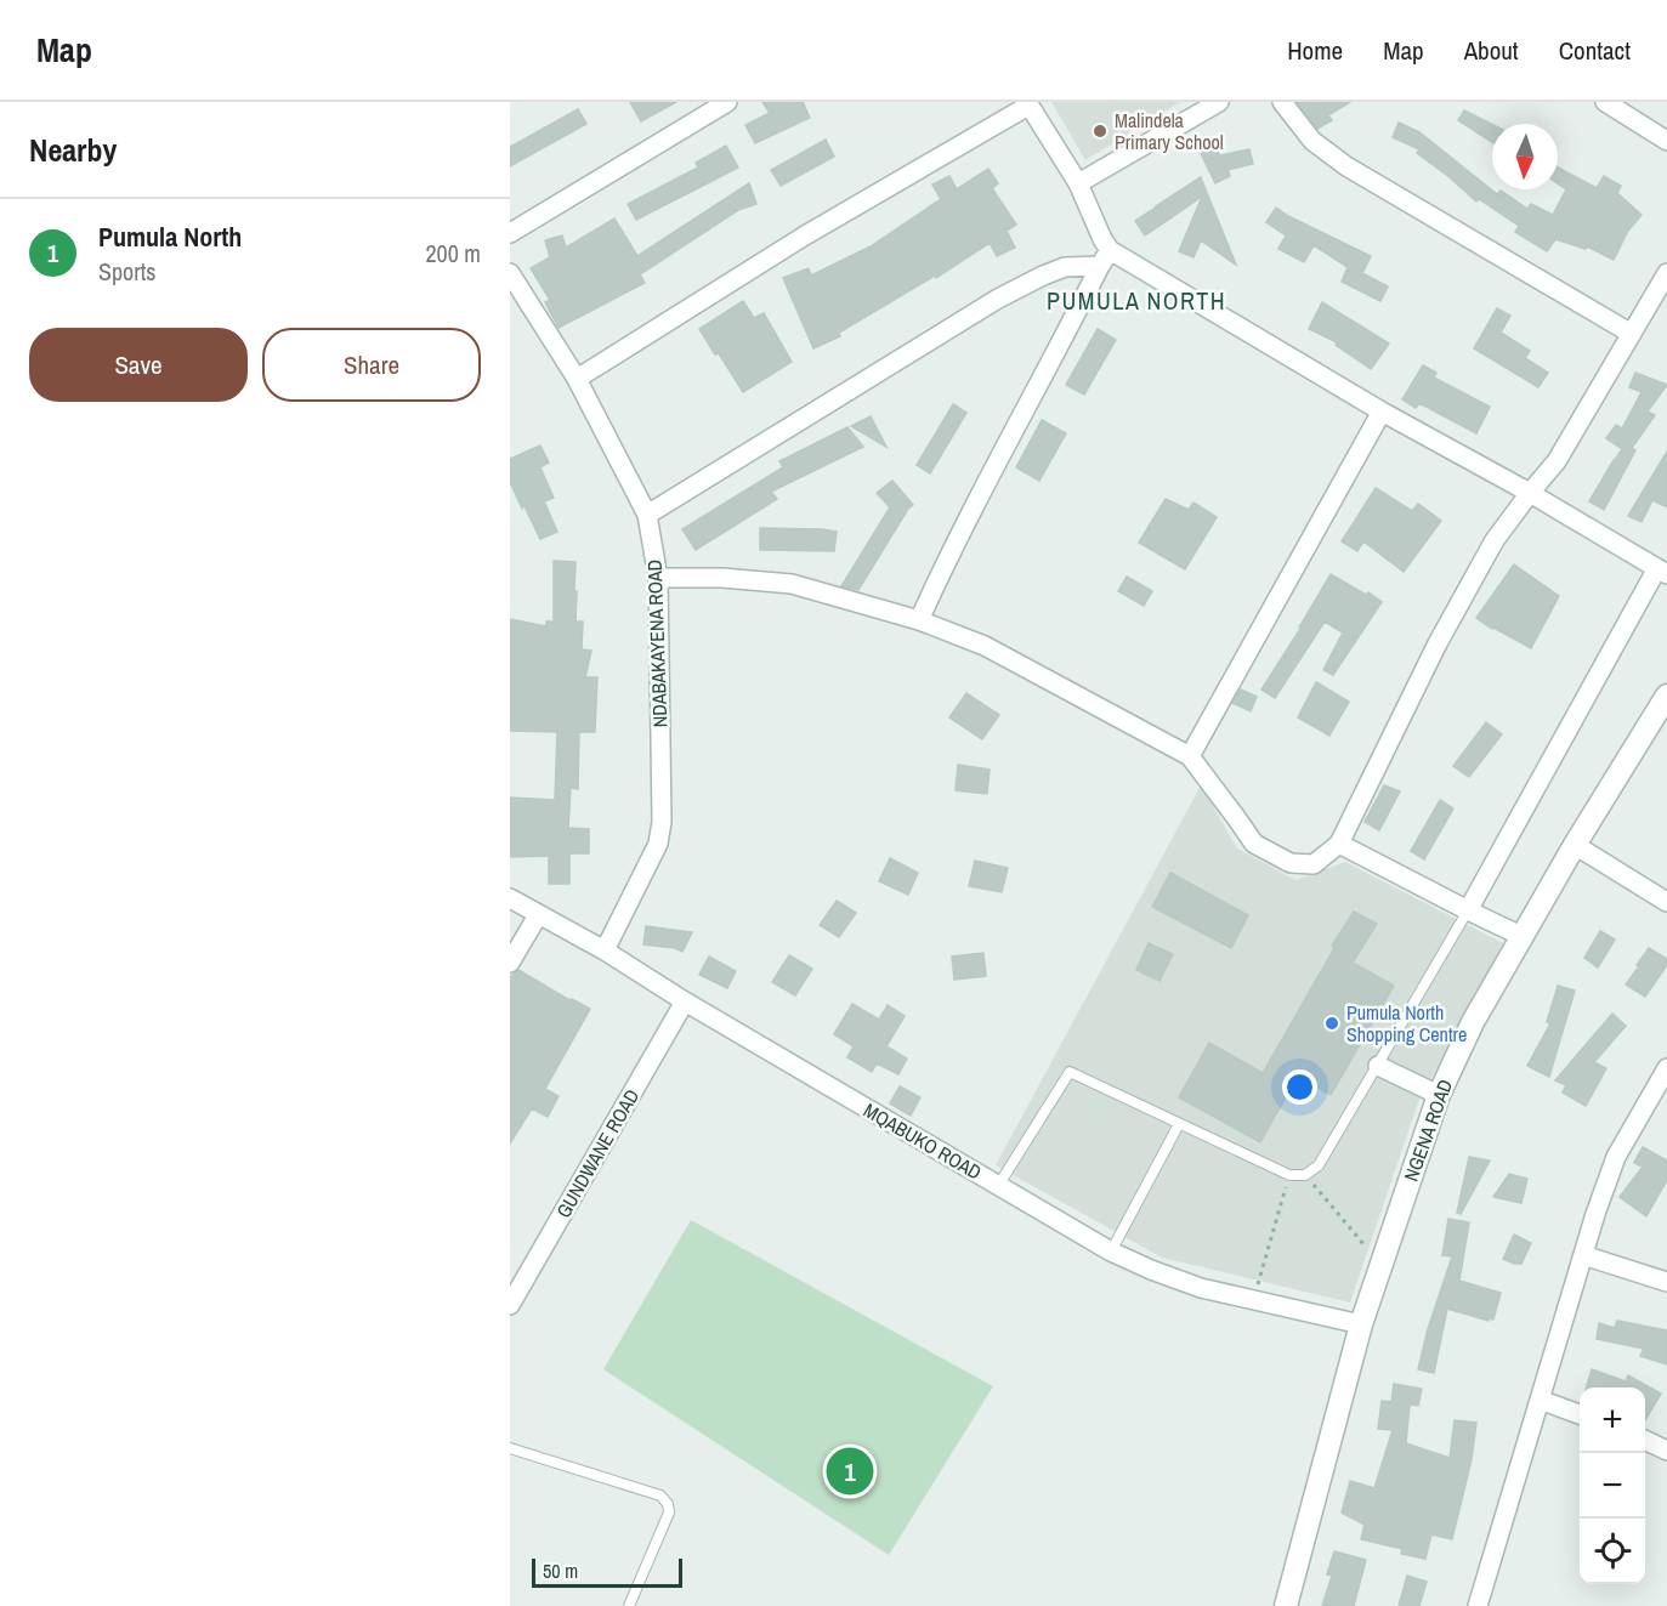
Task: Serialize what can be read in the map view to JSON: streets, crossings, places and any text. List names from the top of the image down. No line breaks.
{"streets":{"street":["NDABAKAYENA ROAD","NGENA ROAD","MQABUKO ROAD","GUNDWANE ROAD"]},"crossings":[["NDABAKAYENA ROAD","MQABUKO ROAD"],["NGENA ROAD","MQABUKO ROAD"],["MQABUKO ROAD","GUNDWANE ROAD"]],"districts":["PUMULA NORTH"],"places":["Malindela Primary School","Pumula North Shopping Centre"],"scale_bar":"50 m","north":"bottom","page":{"header":"Map","nav":["Home","Map","About","Contact"],"heading":"Nearby","list":[{"mark":"1","name":"Pumula North","note":"Sports","value":"200 m"}],"buttons":["Save","Share"],"map_buttons":["+","−"],"pins":"1","scale":"50 m"}}
